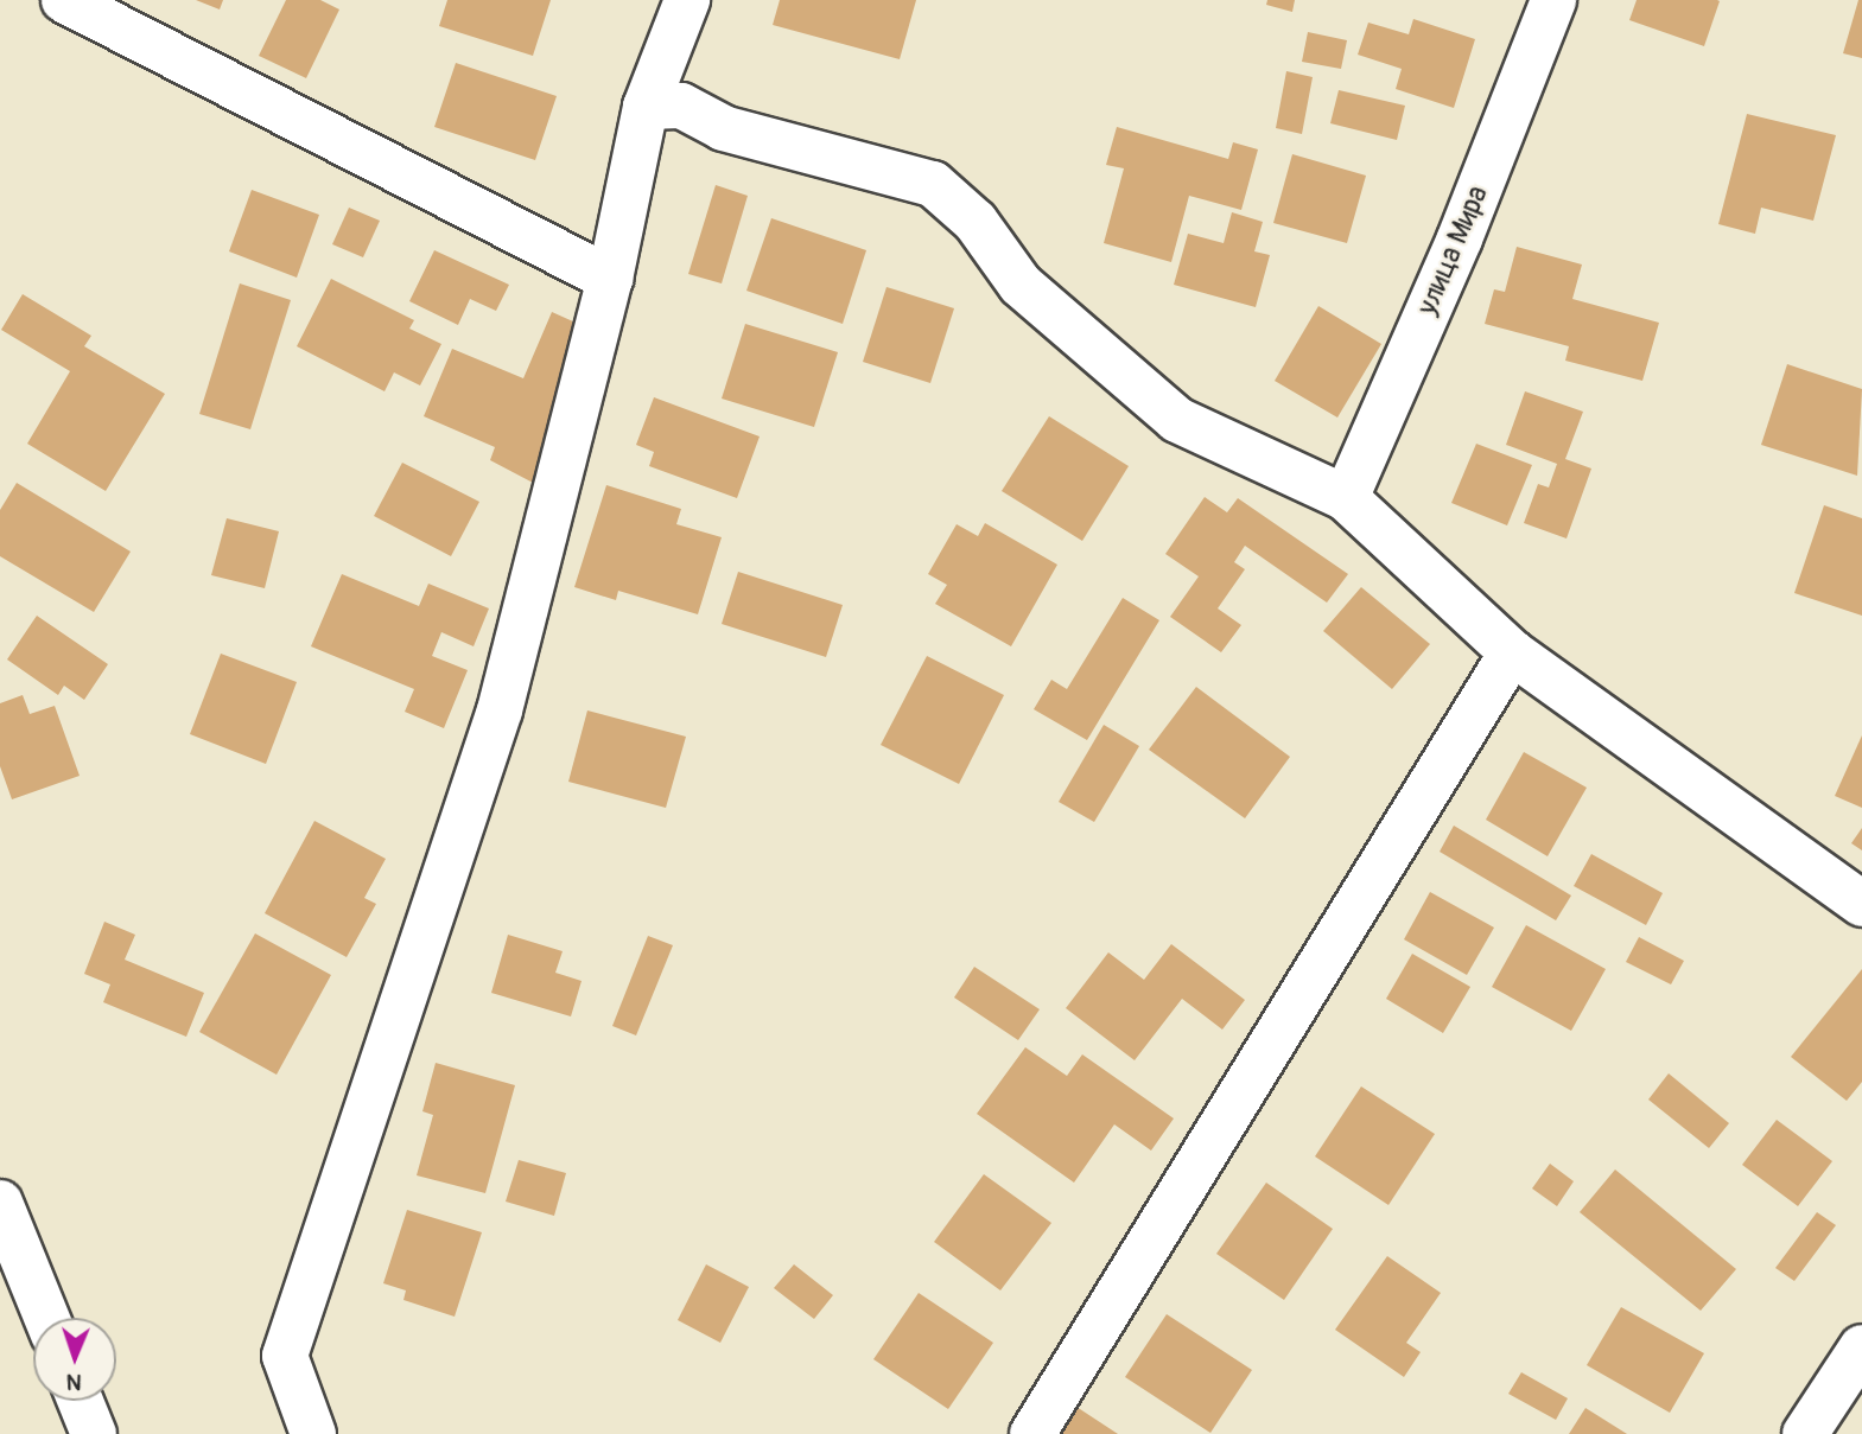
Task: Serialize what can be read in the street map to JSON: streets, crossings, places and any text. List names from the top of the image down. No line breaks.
{"streets":{"street":["улица Мира"]},"north":"bottom"}
